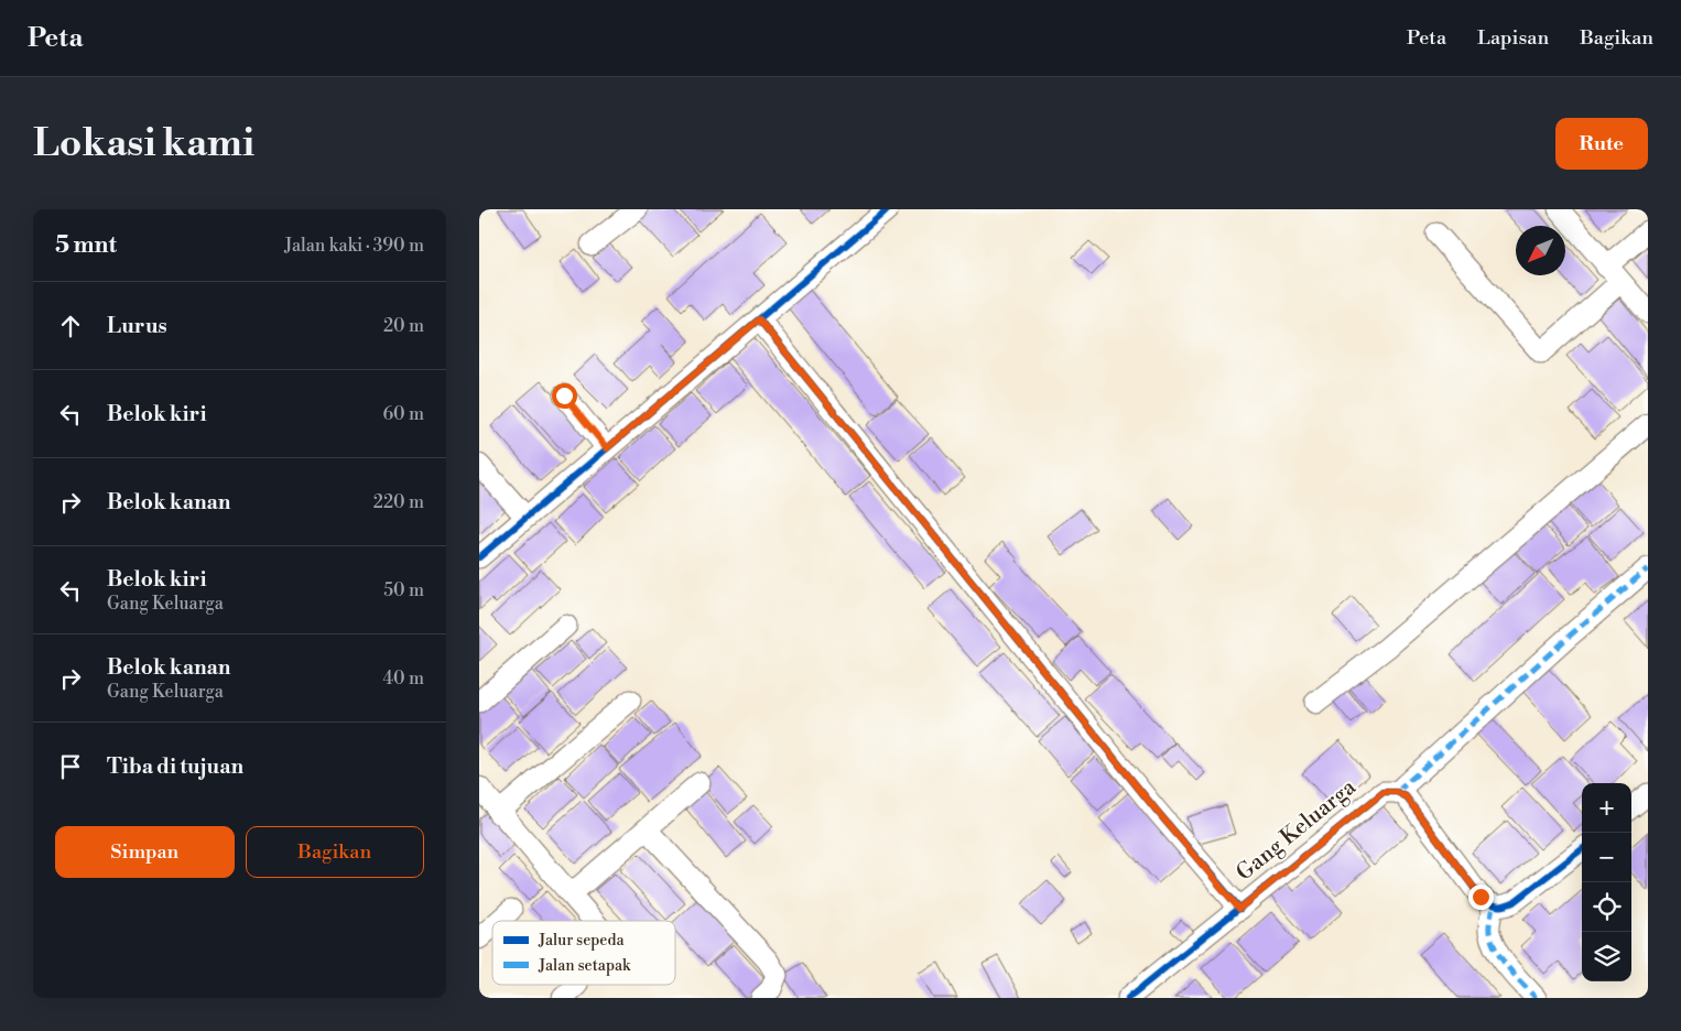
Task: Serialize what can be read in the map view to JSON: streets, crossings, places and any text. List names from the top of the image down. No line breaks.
{"streets":{"street":["Gang Keluarga"]},"legend":["Jalur sepeda","Jalan setapak"],"north":"bottom left","page":{"header":"Peta","nav":["Peta","Lapisan","Bagikan"],"buttons":["Rute",["Simpan","Bagikan"]],"title":"Lokasi kami","heading":["5 mnt","Jalan kaki · 390 m"],"list":[["Lurus","20 m"],["Belok kiri","60 m"],["Belok kanan","220 m"],["Belok kiri","Gang Keluarga","50 m"],["Belok kanan","Gang Keluarga","40 m"],"Tiba di tujuan"],"map_buttons":["+","−"]}}
